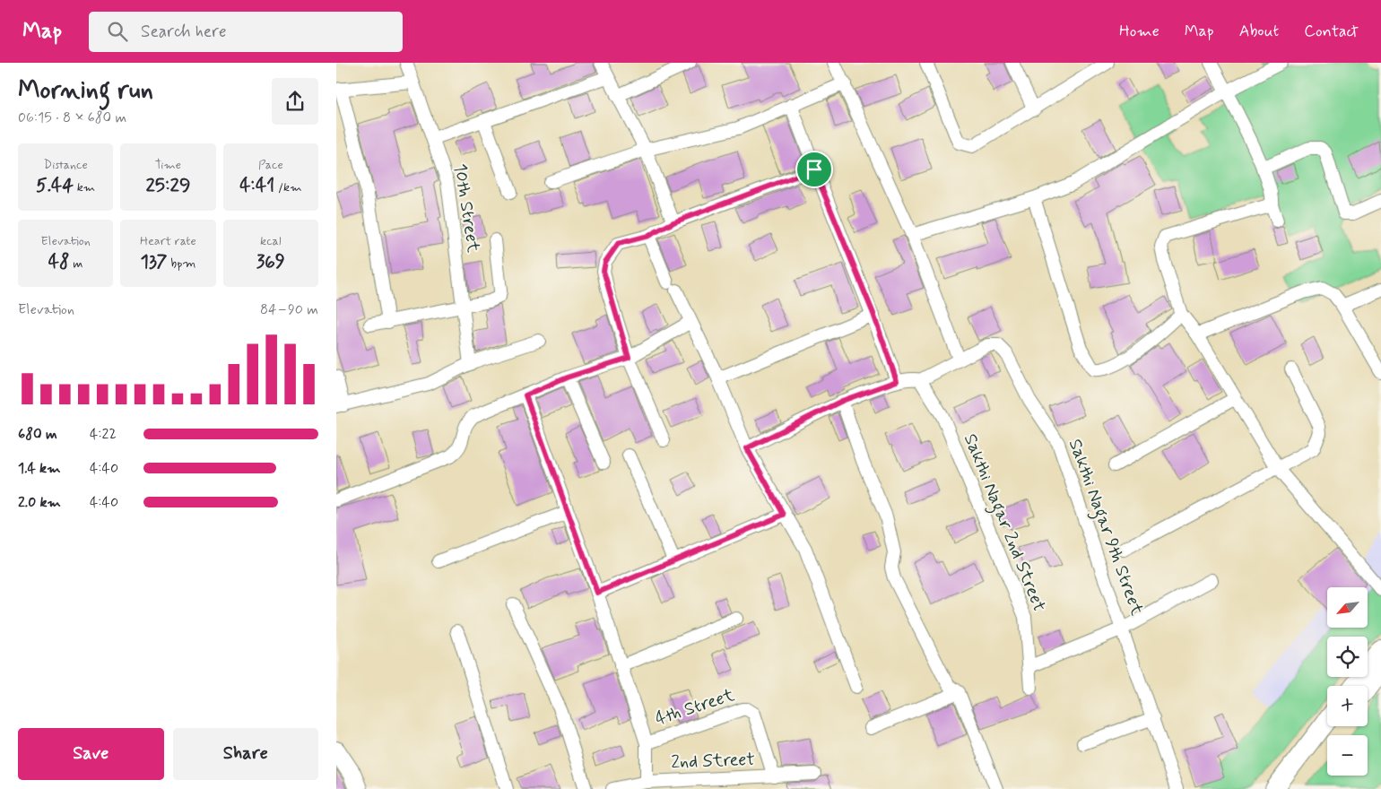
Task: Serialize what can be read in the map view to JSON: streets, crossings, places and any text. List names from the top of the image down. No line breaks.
{"streets":{"street":["10th Street","Sakthi Nagar 2nd Street","Sakthi Nagar 9th Street","4th Street","2nd Street"]},"crossings":[["Sakthi Nagar 2nd Street","Sakthi Nagar 9th Street"],["4th Street","2nd Street"]],"north":"bottom left","page":{"header":"Map","search":"Search here","nav":["Home","Map","About","Contact"],"heading":["Morning run","06:15 · 8 × 680 m"],"stats":[["Distance","5.44 km"],["Time","25:29"],["Pace","4:41 /km"],["Elevation","48 m"],["Heart rate","137 bpm"],["kcal","369"]],"chart":["Elevation","84–90 m"],"list":[{"name":"680 m","note":"4:22"},{"name":"1.4 km","note":"4:40"},{"name":"2.0 km","note":"4:40"}],"map_buttons":["+","−"],"buttons":["Save","Share"]}}
